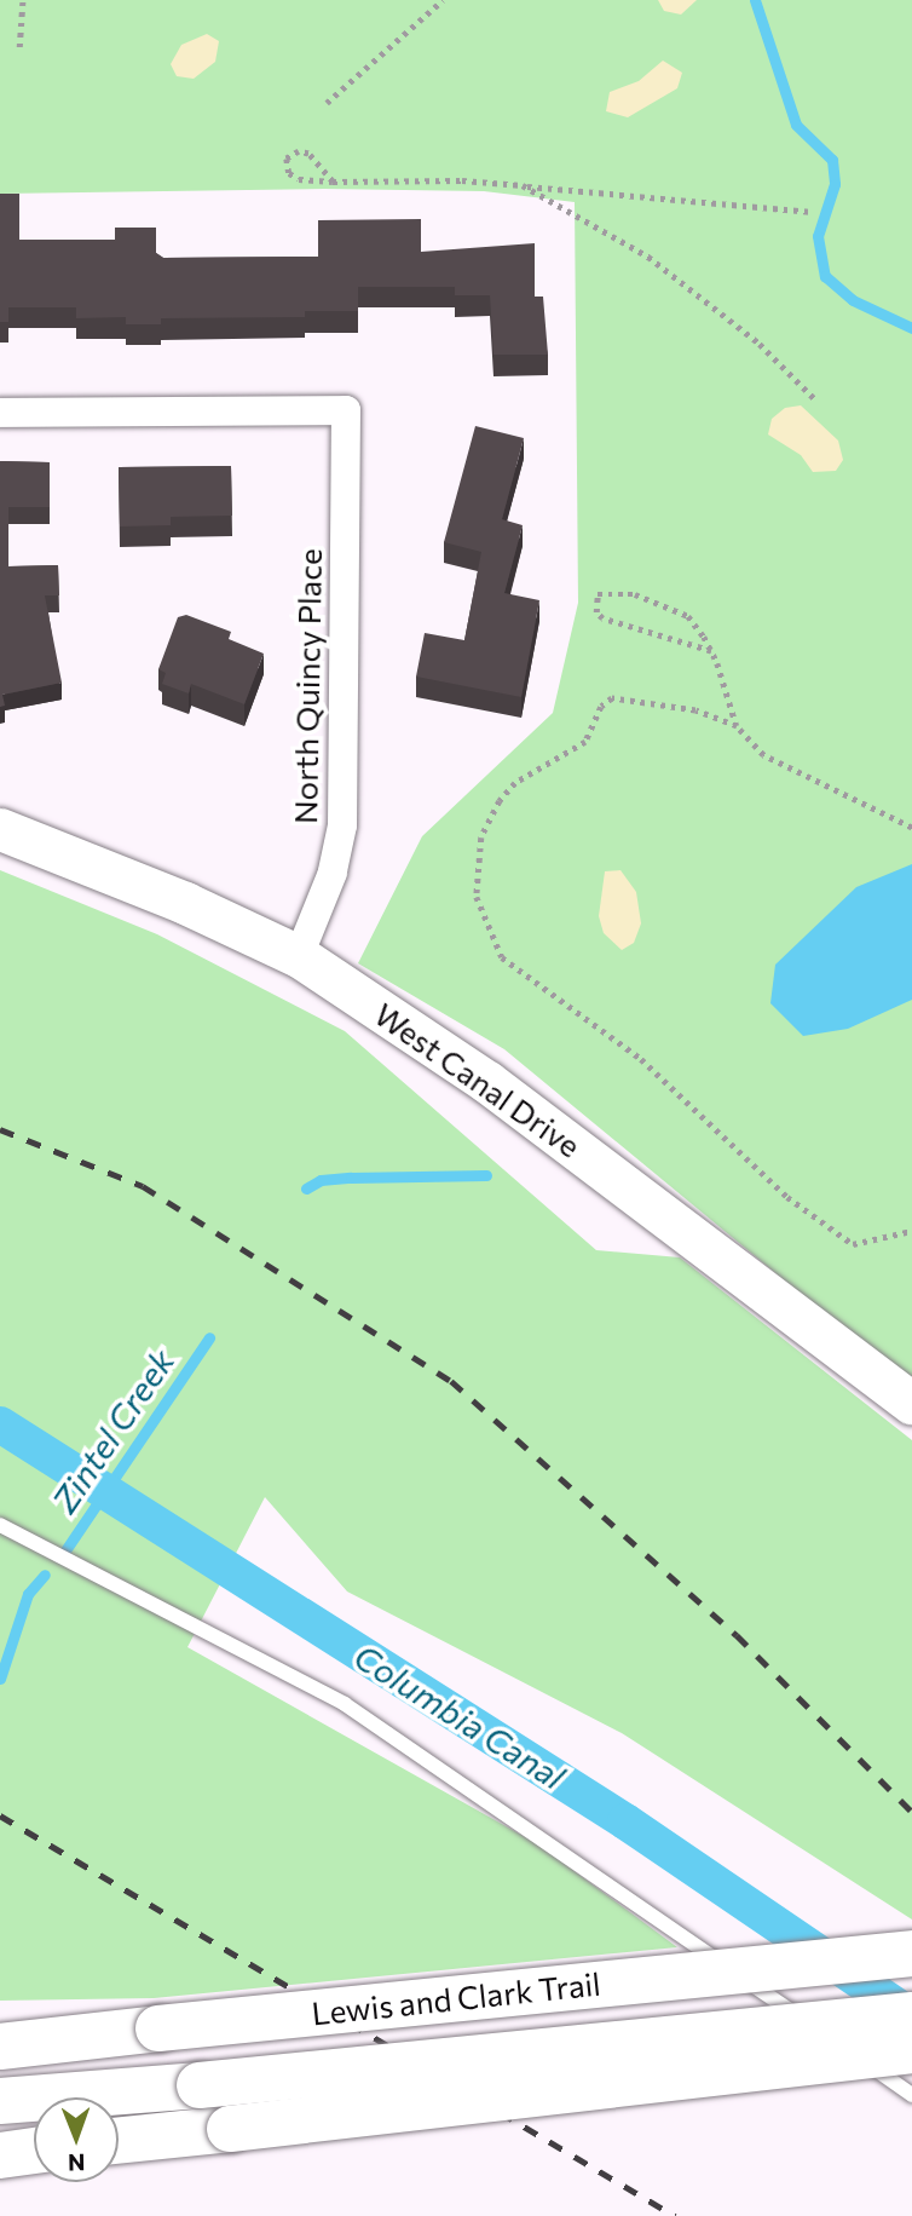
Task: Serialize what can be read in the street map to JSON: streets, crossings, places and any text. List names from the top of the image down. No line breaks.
{"streets":{"highway":["Lewis and Clark Trail"],"street":["North Quincy Place","West Canal Drive"]},"crossings":[["North Quincy Place","West Canal Drive"]],"water":["Zintel Creek","Columbia Canal"],"north":"bottom"}
